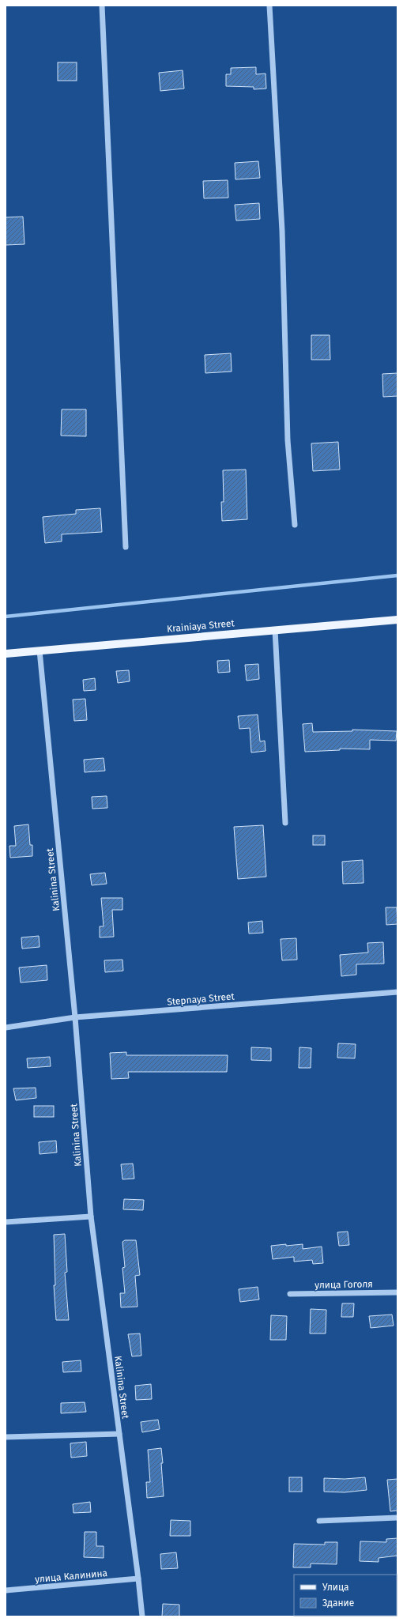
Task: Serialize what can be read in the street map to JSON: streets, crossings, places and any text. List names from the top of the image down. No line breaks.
{"streets":{"main road":["Krainiaya Street"],"street":["Kalinina Street","Stepnaya Street","улица Гоголя","улица Калинина"]},"crossings":[["Krainiaya Street","Kalinina Street"],["Kalinina Street","Stepnaya Street"],["Kalinina Street","улица Калинина"]],"legend":["Улица","Здание"]}
